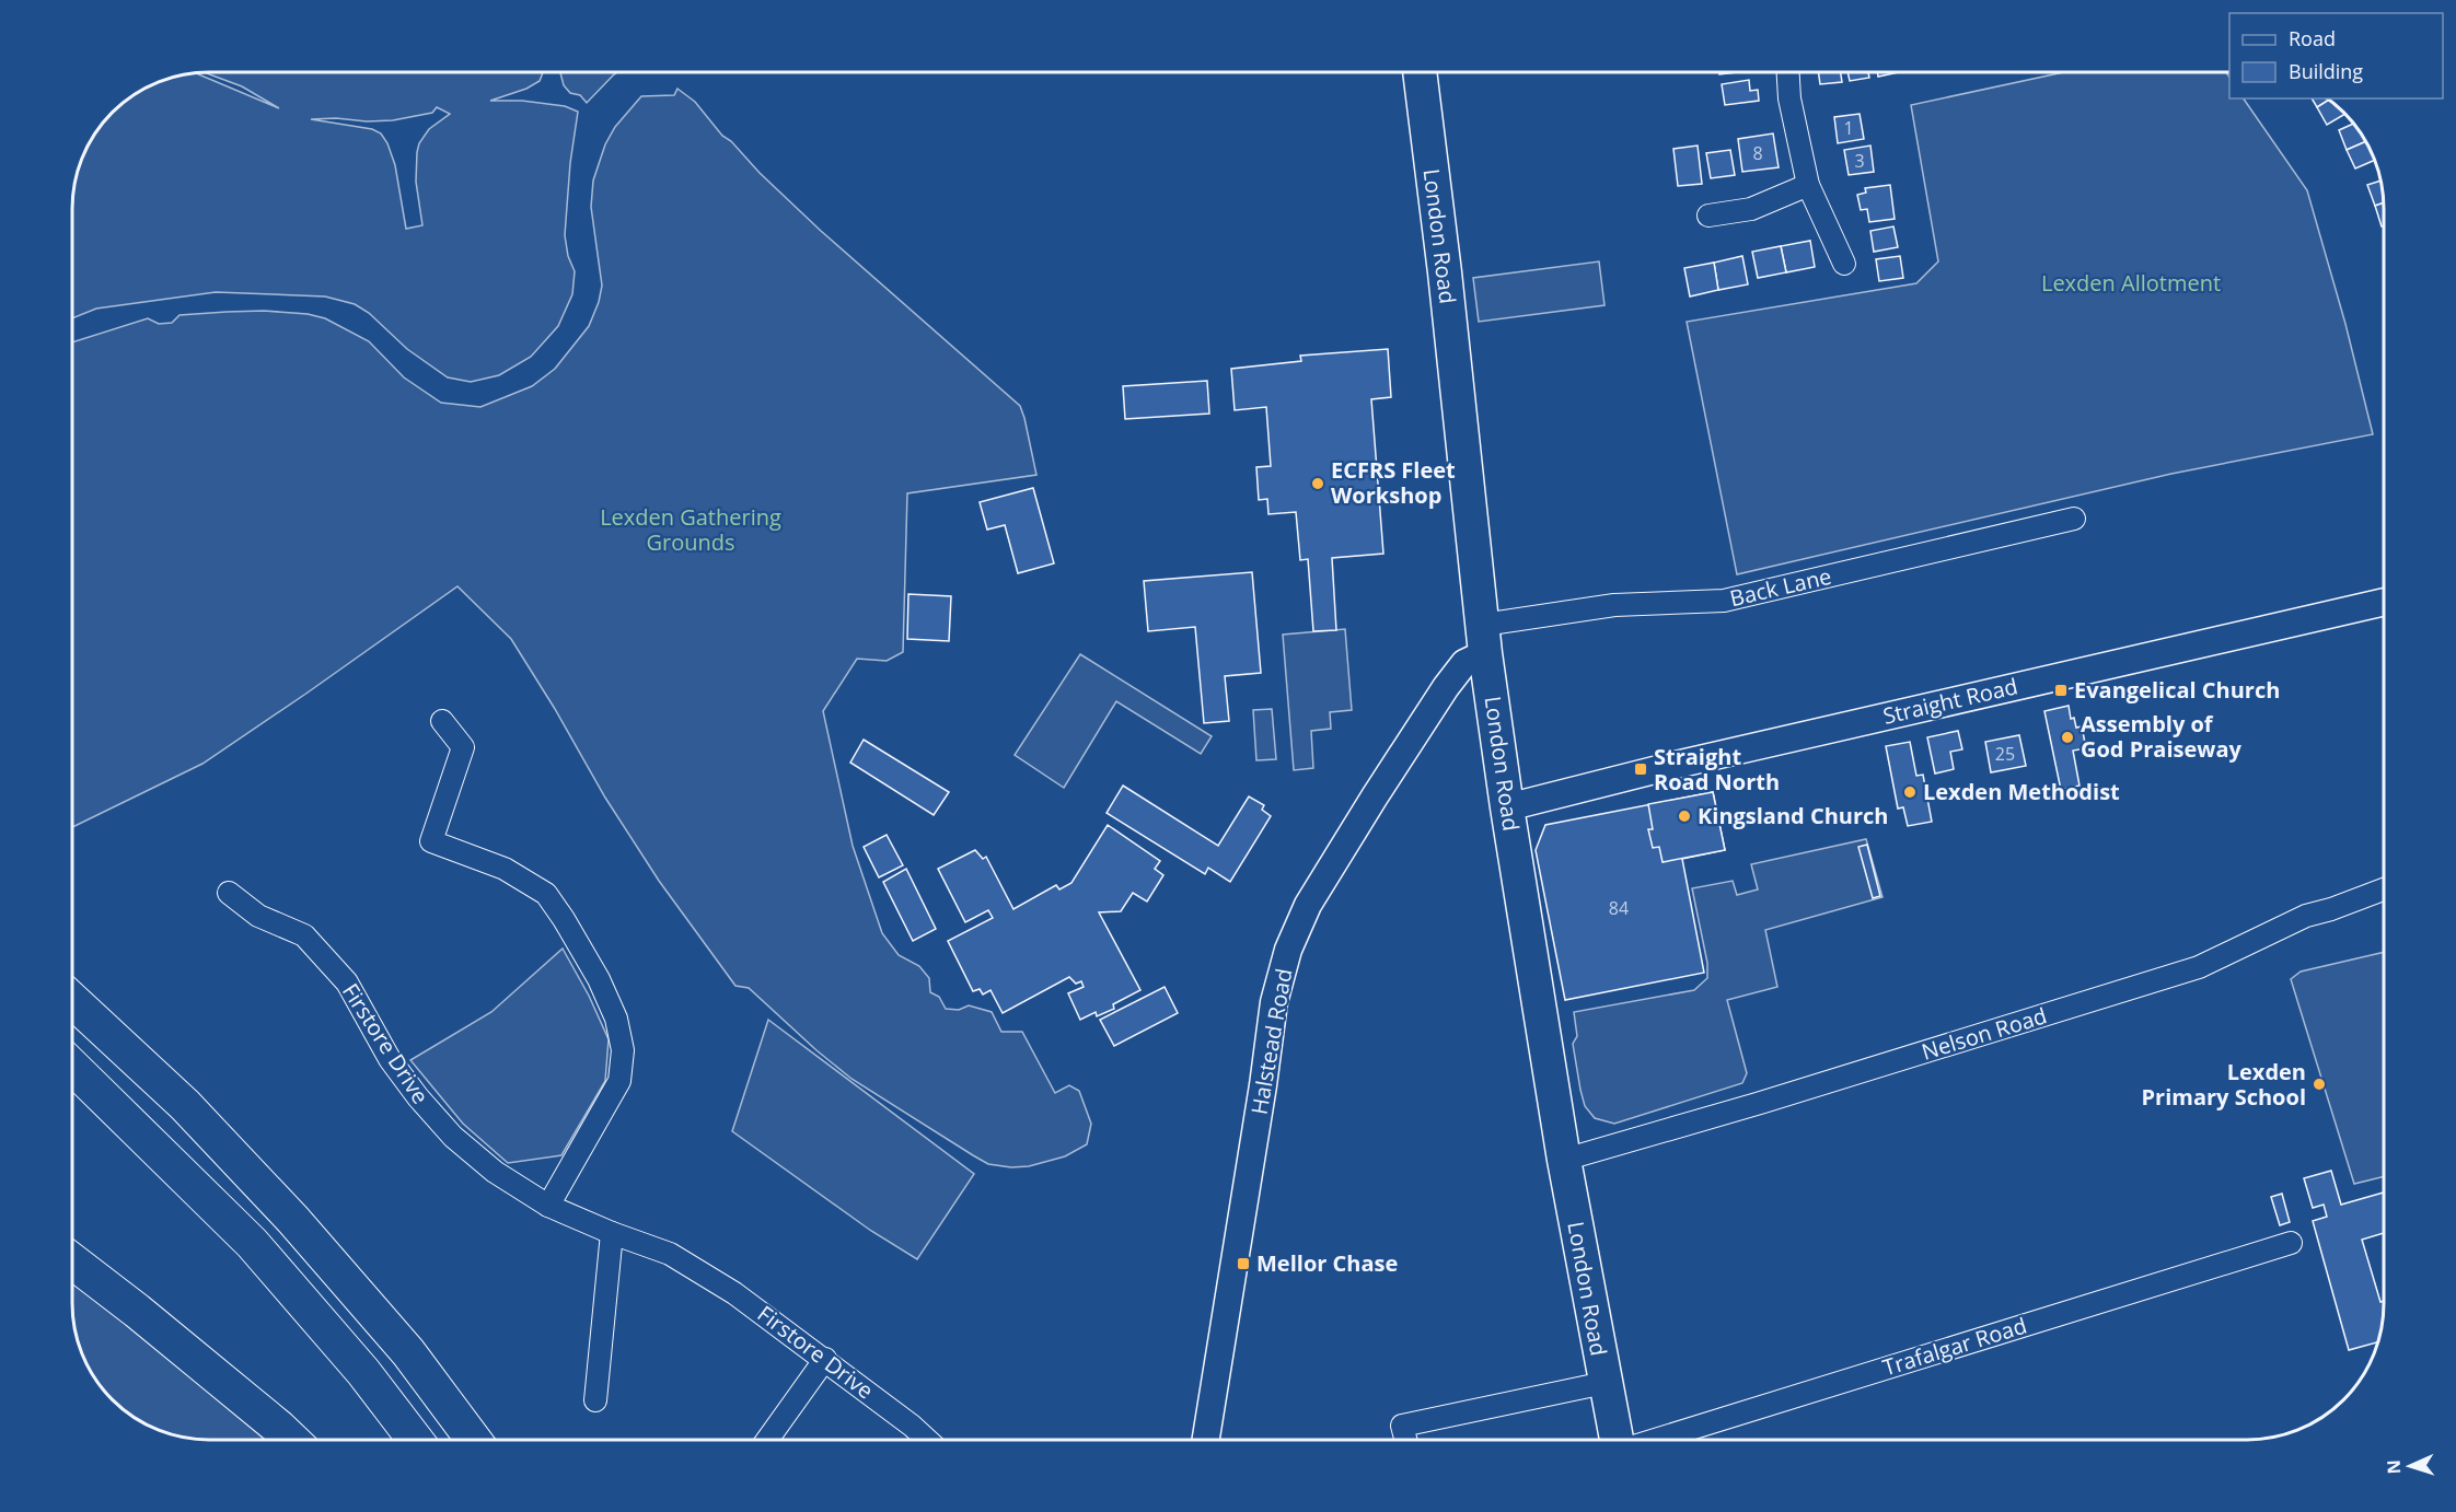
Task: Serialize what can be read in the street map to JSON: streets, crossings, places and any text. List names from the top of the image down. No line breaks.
{"streets":{"main road":["London Road"],"street":["Back Lane","Straight Road","Nelson Road","Halstead Road","Firstore Drive","Trafalgar Road"]},"crossings":[["London Road","Back Lane"],["London Road","Straight Road"],["London Road","Nelson Road"],["London Road","Halstead Road"],["Back Lane","Halstead Road"]],"parks":["Lexden Allotment","Lexden Gathering Grounds"],"places":{"other":["ECFRS Fleet Workshop","Assembly of God Praiseway","Lexden Methodist","Kingsland Church","Lexden Primary School"],"transit":["Evangelical Church","Straight Road North","Mellor Chase"]},"house_numbers":["1","8","3","25","84"],"legend":["Road","Building"],"north":"left"}
